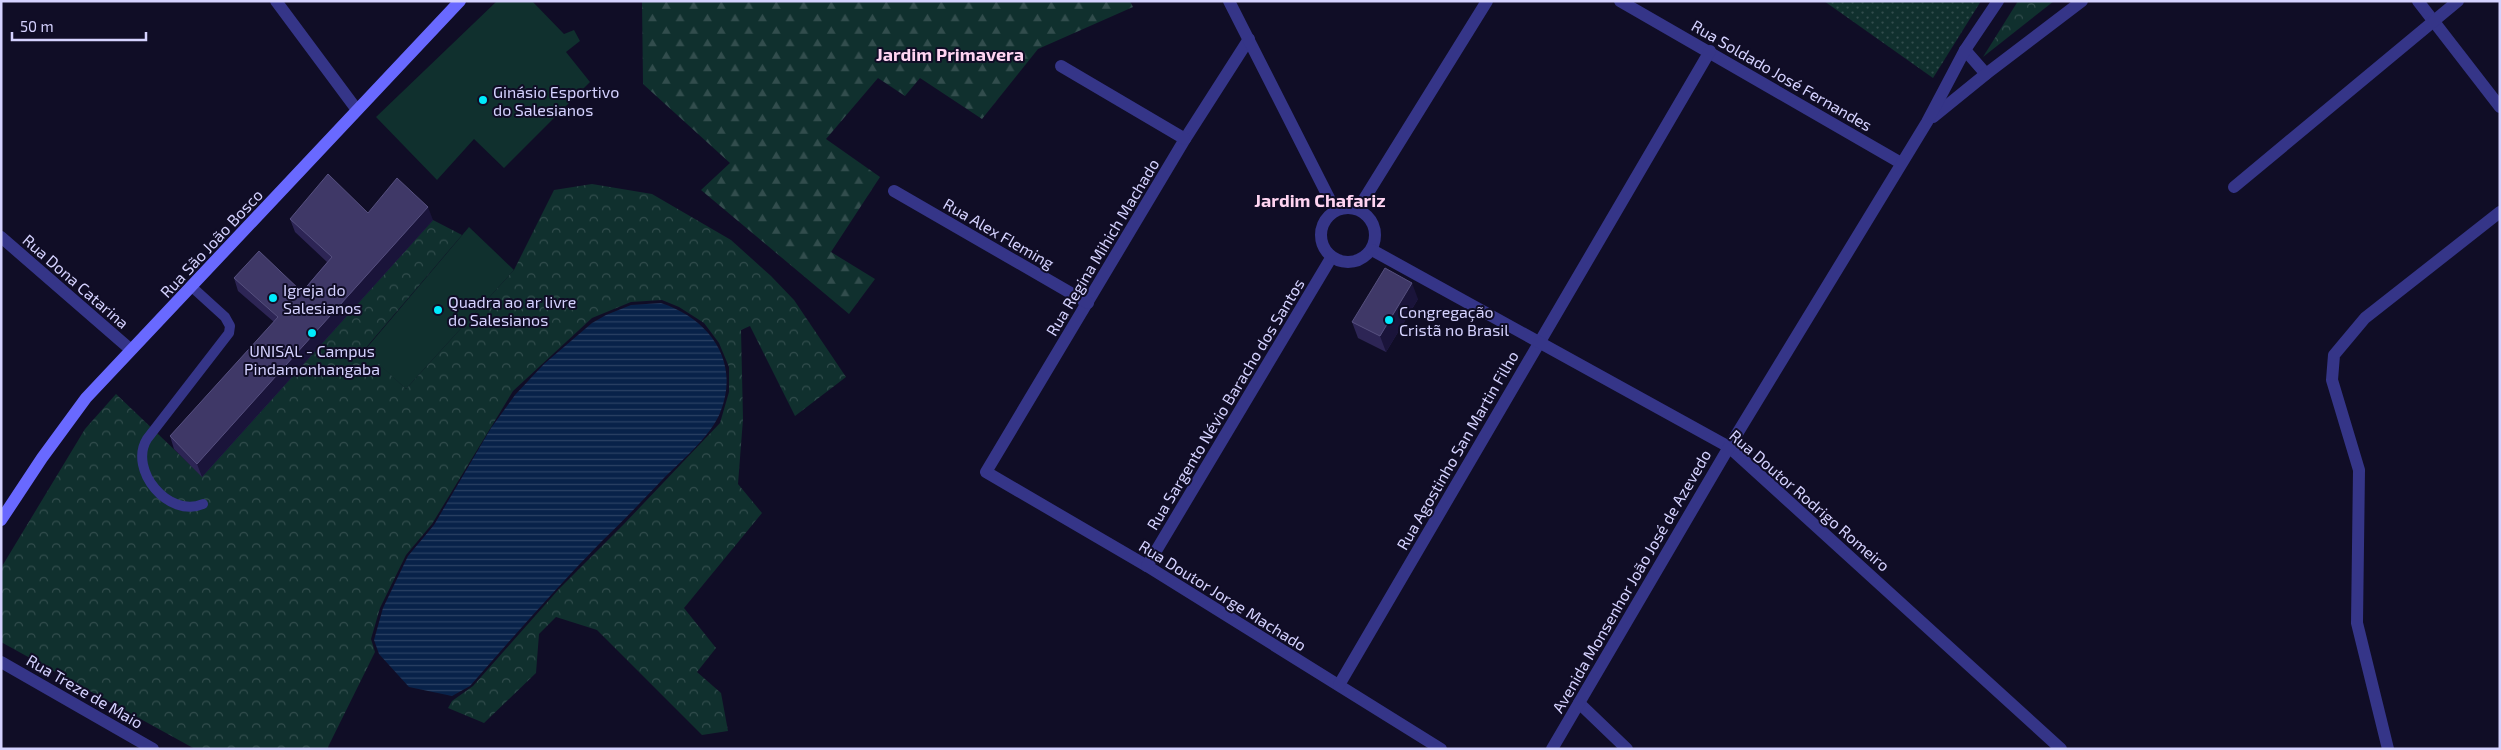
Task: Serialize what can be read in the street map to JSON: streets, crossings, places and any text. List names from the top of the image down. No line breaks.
{"streets":{"main road":["Rua São João Bosco"],"street":["Rua Soldado José Fernandes","Rua Alex Fleming","Rua Regina Mihich Machado","Rua Dona Catarina","Rua Sargento Névio Baracho dos Santos","Rua Agostinho San Martin Filho","Rua Doutor Rodrigo Romeiro","Avenida Monsenhor João José de Azevedo","Rua Doutor Jorge Machado","Rua Treze de Maio"]},"crossings":[["Rua Soldado José Fernandes","Rua Agostinho San Martin Filho"],["Rua Soldado José Fernandes","Avenida Monsenhor João José de Azevedo"],["Rua Alex Fleming","Rua Regina Mihich Machado"],["Rua São João Bosco","Rua Dona Catarina"],["Rua Regina Mihich Machado","Rua Doutor Jorge Machado"],["Rua Sargento Névio Baracho dos Santos","Rua Doutor Rodrigo Romeiro"],["Rua Sargento Névio Baracho dos Santos","Rua Doutor Jorge Machado"],["Rua Agostinho San Martin Filho","Rua Doutor Rodrigo Romeiro"],["Rua Agostinho San Martin Filho","Rua Doutor Jorge Machado"],["Rua Doutor Rodrigo Romeiro","Avenida Monsenhor João José de Azevedo"]],"districts":["Jardim Primavera","Jardim Chafariz"],"places":["Ginásio Esportivo do Salesianos","Igreja do Salesianos","Quadra ao ar livre do Salesianos","Congregação Cristã no Brasil","UNISAL - Campus Pindamonhangaba"],"scale_bar":"50 m"}
